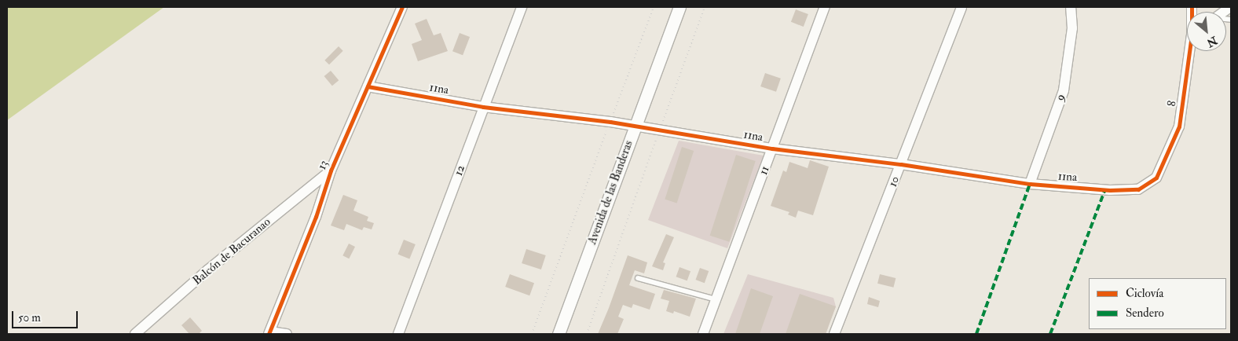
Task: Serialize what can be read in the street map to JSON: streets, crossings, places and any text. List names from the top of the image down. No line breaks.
{"streets":{"street":["11na","9","8","13","12","11","10","Avenida de las Banderas","Balcón de Bacuranao"]},"crossings":[["11na","9"],["11na","8"],["11na","13"],["11na","12"],["11na","11"],["11na","10"],["11na","Avenida de las Banderas"],["13","Balcón de Bacuranao"]],"legend":["Ciclovía","Sendero"],"scale_bar":"50 m","north":"bottom right"}
